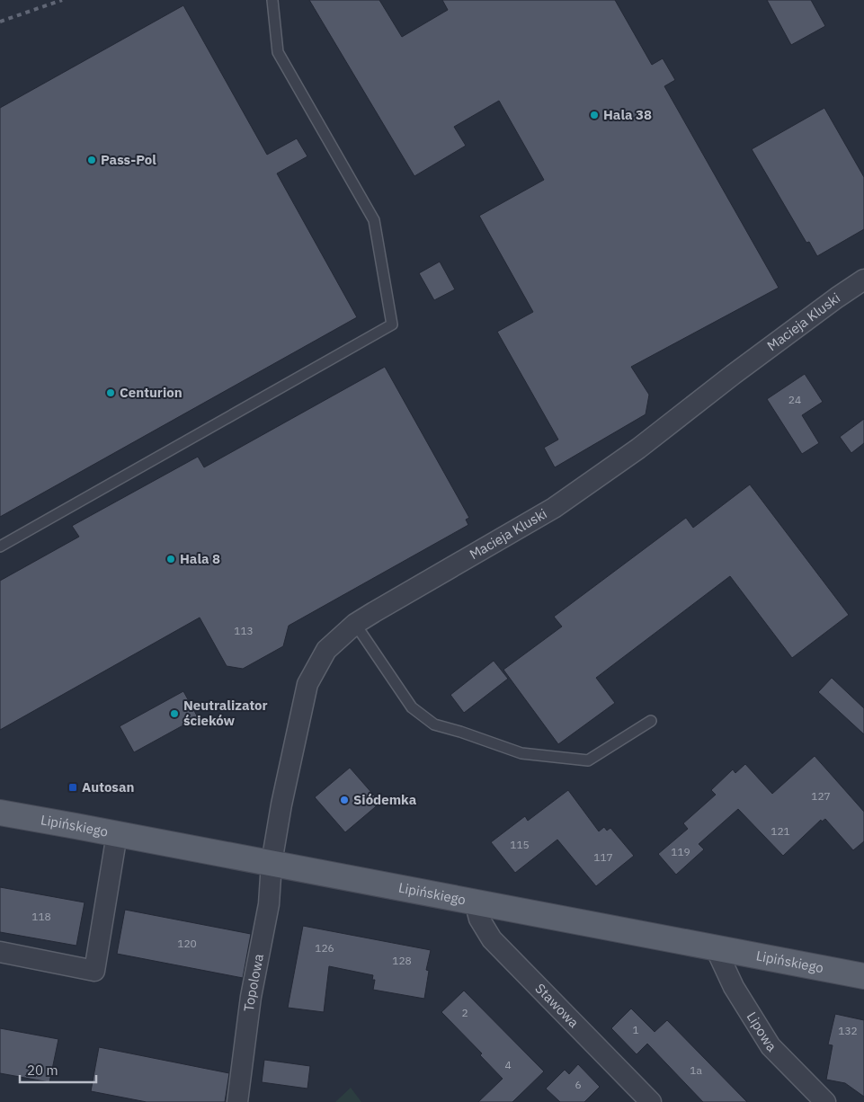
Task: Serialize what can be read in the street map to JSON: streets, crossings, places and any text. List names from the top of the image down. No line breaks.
{"streets":{"main road":["Lipińskiego"],"street":["Macieja Kluski","Topolowa","Stawowa","Lipowa"]},"crossings":[["Macieja Kluski","Lipińskiego"],["Macieja Kluski","Topolowa"],["Lipińskiego","Topolowa"],["Lipińskiego","Stawowa"],["Lipińskiego","Lipowa"]],"places":{"other":["Hala 38","Pass-Pol","Centurion","Hala 8","Neutralizator ścieków","Siódemka"],"transit":["Autosan"]},"house_numbers":["24","113","127","121","115","119","117","118","120","126","128","2","1","132","4","1a","6"],"scale_bar":"20 m"}
